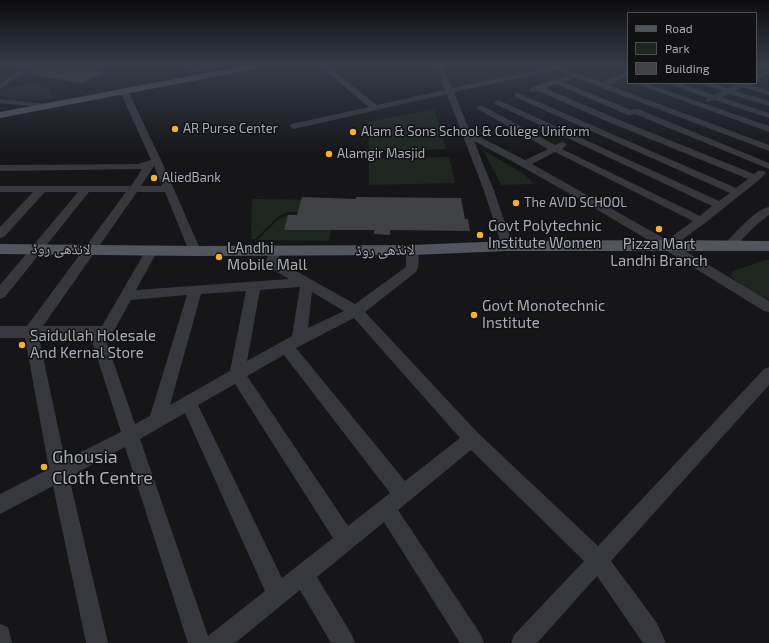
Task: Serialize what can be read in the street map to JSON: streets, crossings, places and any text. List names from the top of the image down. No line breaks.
{"streets":{"main road":["لانڈھی روڈ"]},"places":["AR Purse Center","Alam & Sons School & College Uniform","Alamgir Masjid","AliedBank","The AVID SCHOOL","Pizza Mart Landhi Branch","Govt Polytechnic Institute Women","LAndhi Mobile Mall","Govt Monotechnic Institute","Saidullah Holesale And Kernal Store","Ghousia Cloth Centre"],"legend":["Road","Park","Building"]}
